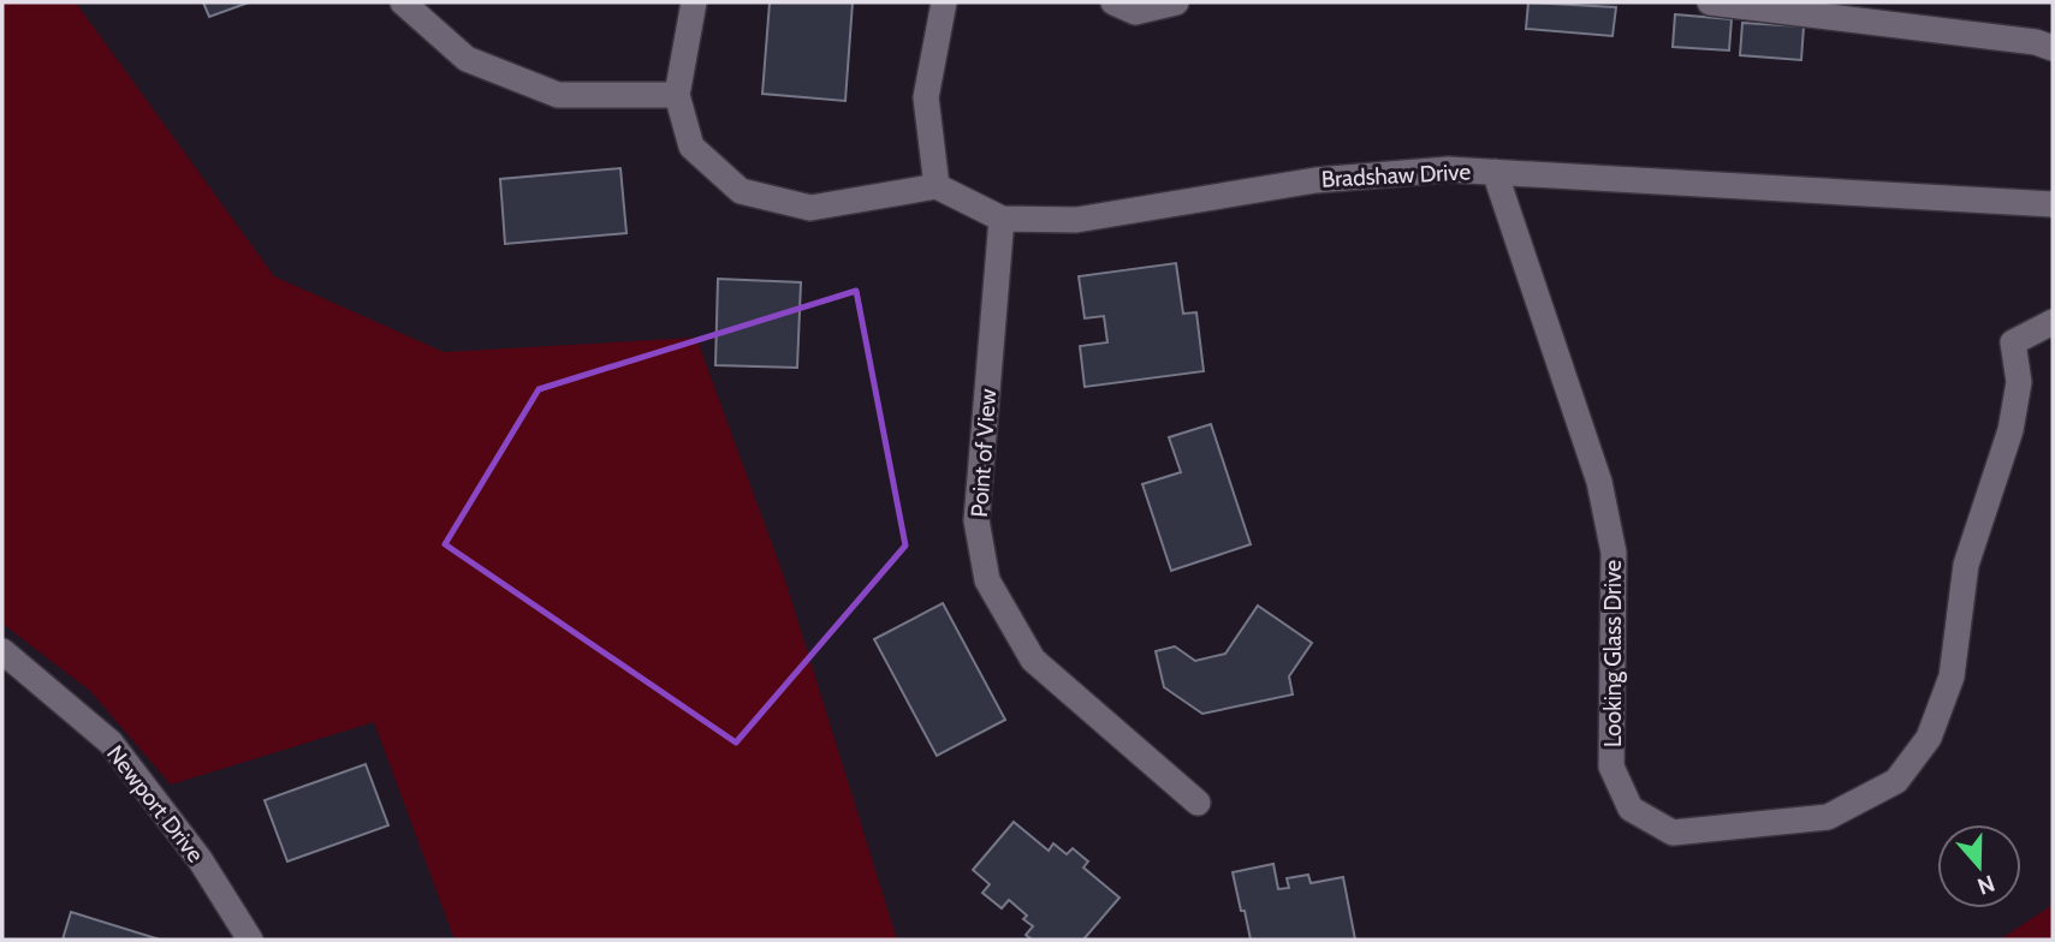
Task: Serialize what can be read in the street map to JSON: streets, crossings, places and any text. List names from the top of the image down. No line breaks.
{"streets":{"street":["Bradshaw Drive","Point of View","Looking Glass Drive","Newport Drive"]},"crossings":[["Bradshaw Drive","Point of View"],["Bradshaw Drive","Looking Glass Drive"]],"north":"bottom"}
